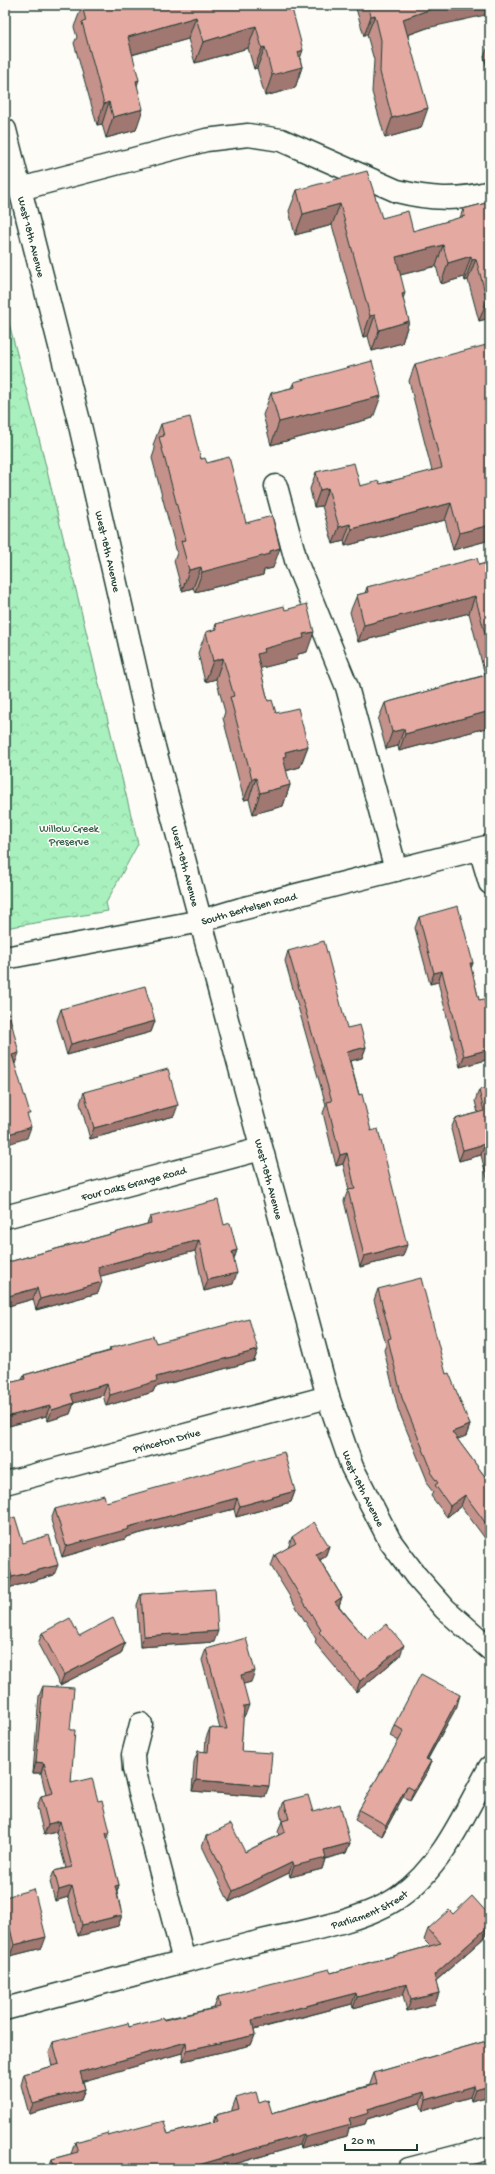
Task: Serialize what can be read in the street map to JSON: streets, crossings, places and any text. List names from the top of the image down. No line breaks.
{"streets":{"street":["West 18th Avenue","South Bertelsen Road","Four Oaks Grange Road","Princeton Drive","Parliament Street"]},"crossings":[["West 18th Avenue","South Bertelsen Road"],["West 18th Avenue","Four Oaks Grange Road"],["West 18th Avenue","Princeton Drive"]],"parks":["Willow Creek Preserve"],"scale_bar":"20 m"}
